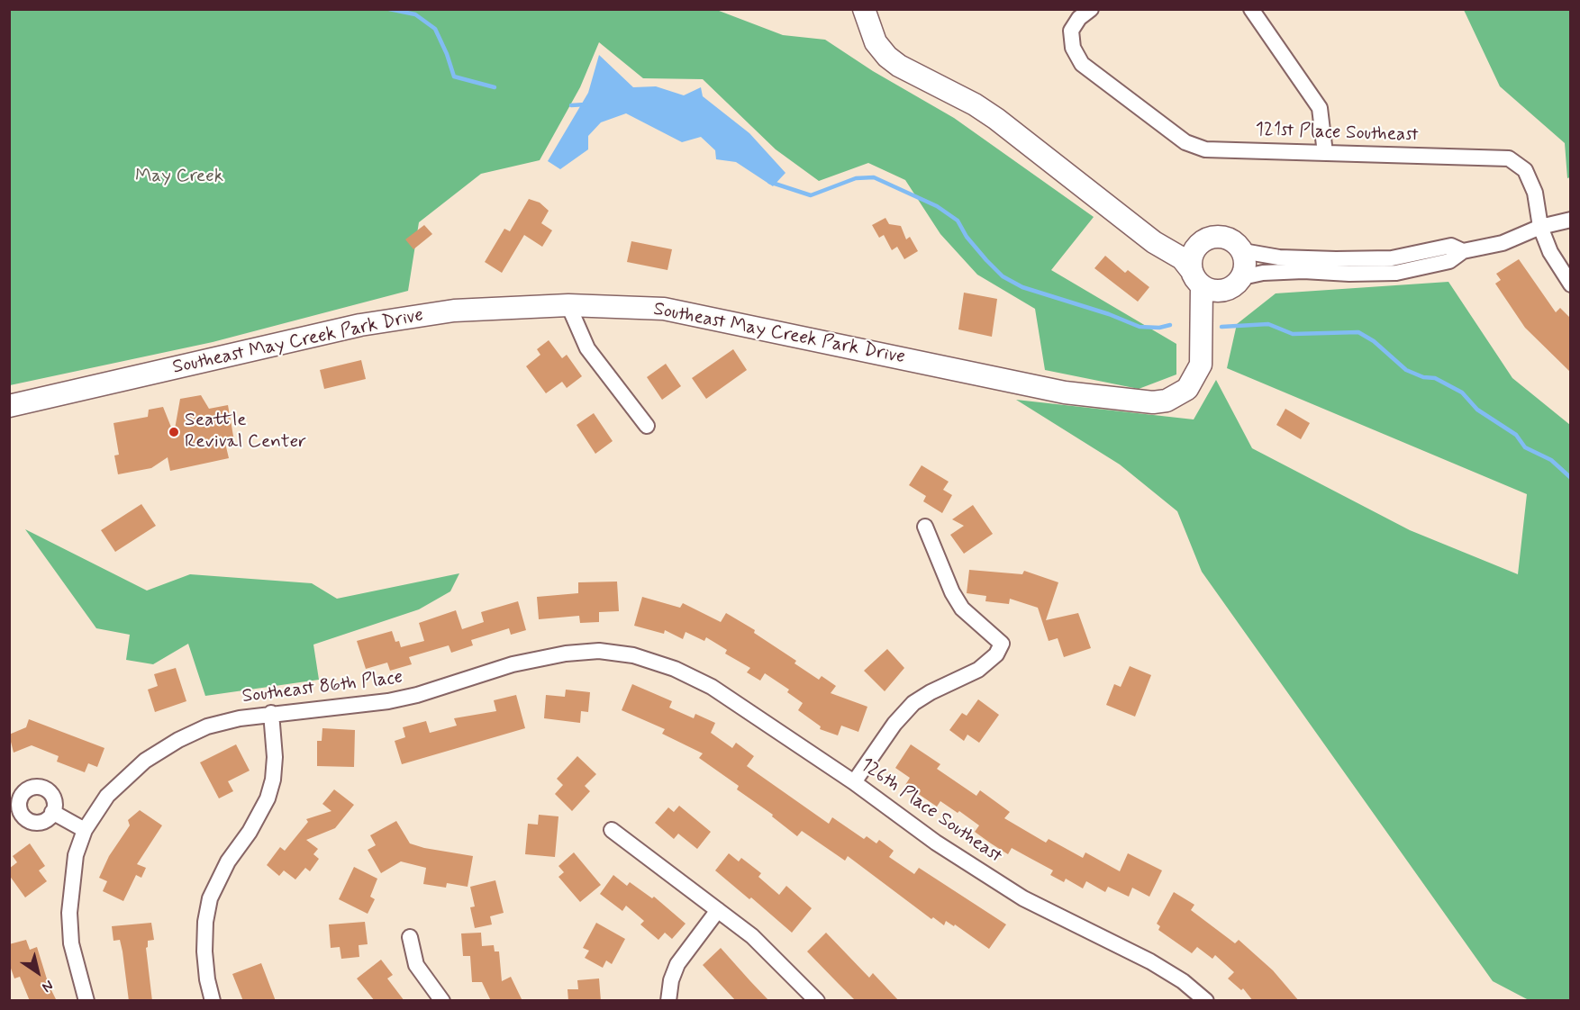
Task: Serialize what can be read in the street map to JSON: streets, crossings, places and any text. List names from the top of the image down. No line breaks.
{"streets":{"street":["121st Place Southeast","Southeast May Creek Park Drive","Southeast 86th Place","126th Place Southeast"]},"crossings":[["Southeast 86th Place","126th Place Southeast"]],"parks":["May Creek"],"places":["Seattle Revival Center"],"north":"bottom right"}
